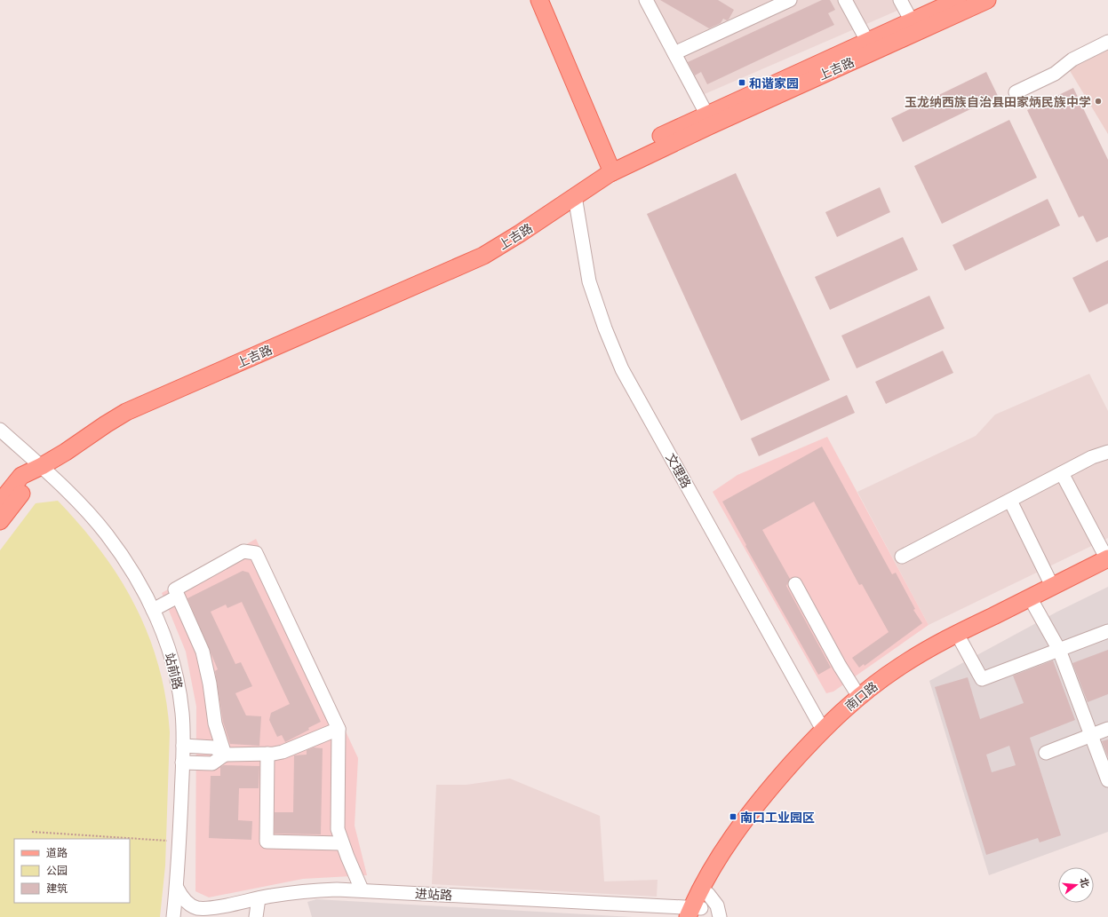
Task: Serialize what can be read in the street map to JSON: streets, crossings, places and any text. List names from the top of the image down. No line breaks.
{"streets":{"main road":["上吉路","南口路"],"street":["文理路","站前路","进站路"]},"crossings":[["上吉路","文理路"],["上吉路","站前路"],["文理路","南口路"],["站前路","进站路"],["南口路","进站路"]],"places":{"transit":["和谐家园","南口工业园区"],"other":["玉龙纳西族自治县田家炳民族中学"]},"legend":["道路","公园","建筑"],"north":"right"}
